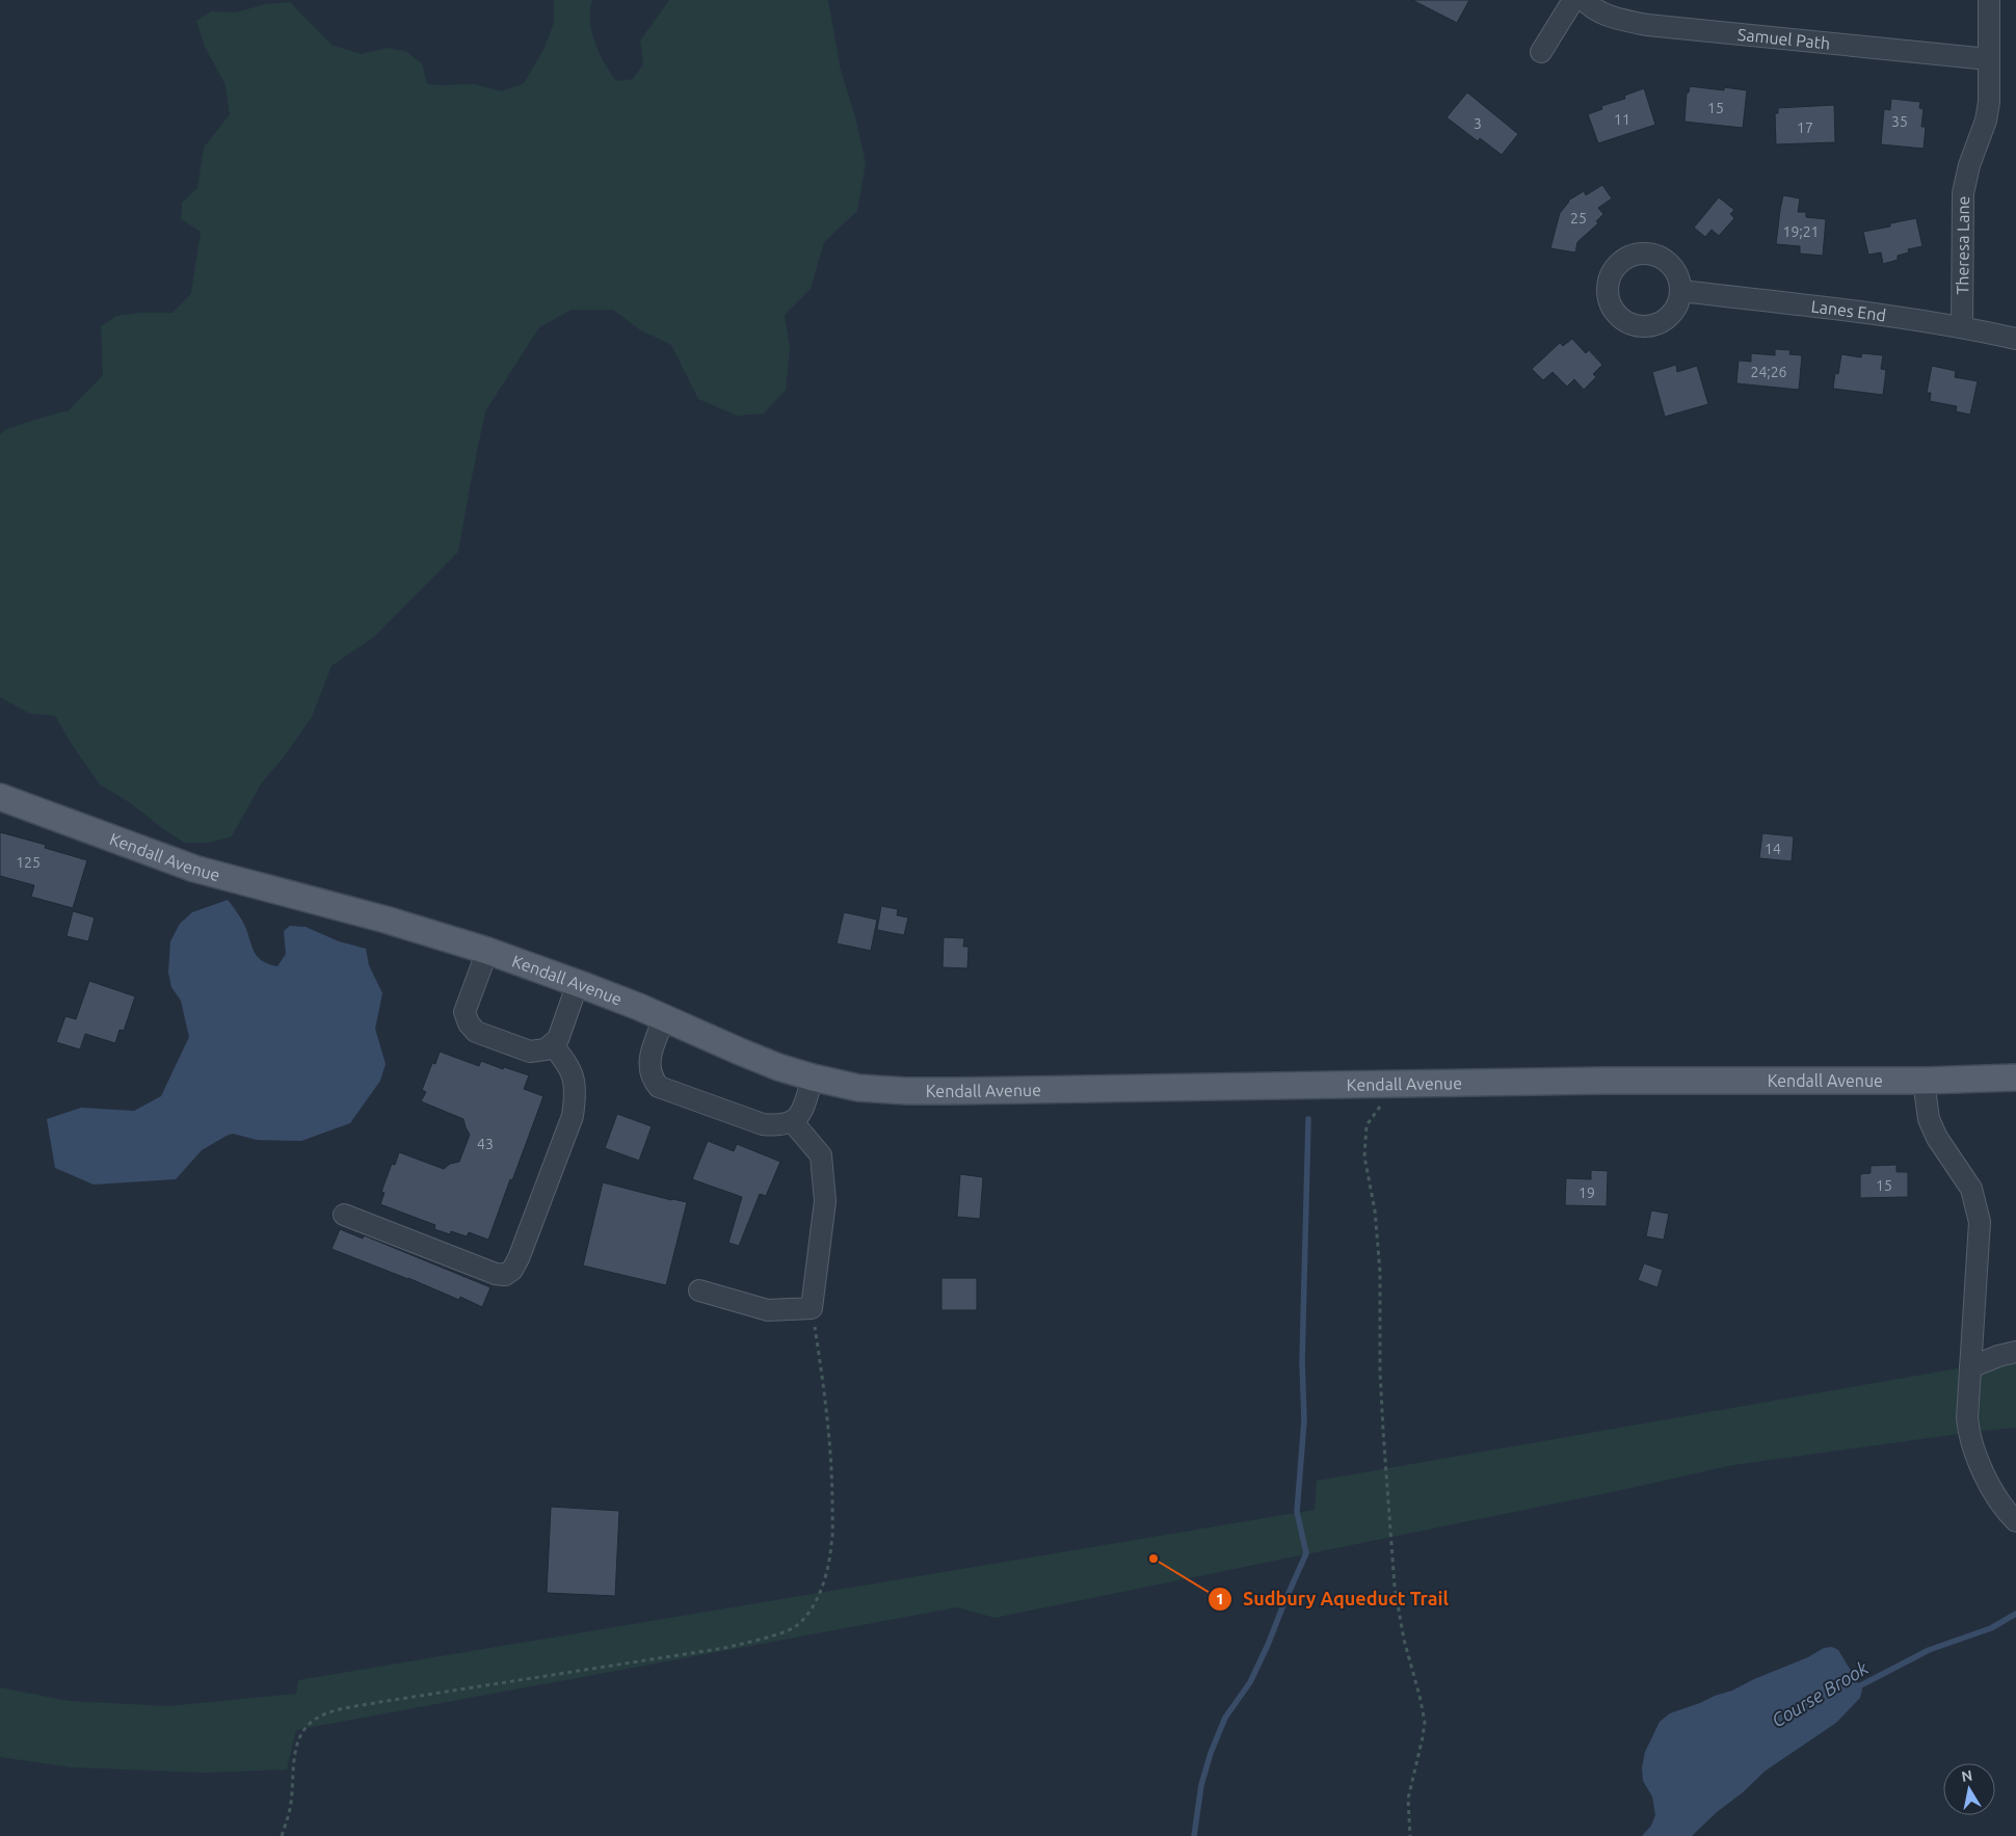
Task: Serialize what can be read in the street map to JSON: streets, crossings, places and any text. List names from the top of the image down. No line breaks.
{"streets":{"main road":["Kendall Avenue"],"street":["Samuel Path","Theresa Lane","Lanes End"]},"crossings":[["Samuel Path","Theresa Lane"],["Theresa Lane","Lanes End"]],"water":["Course Brook"],"places":["Sudbury Aqueduct Trail"],"house_numbers":["15","11","35","3","17","25","19;21","24;26","14","125","43","15","19"],"north":"top"}
